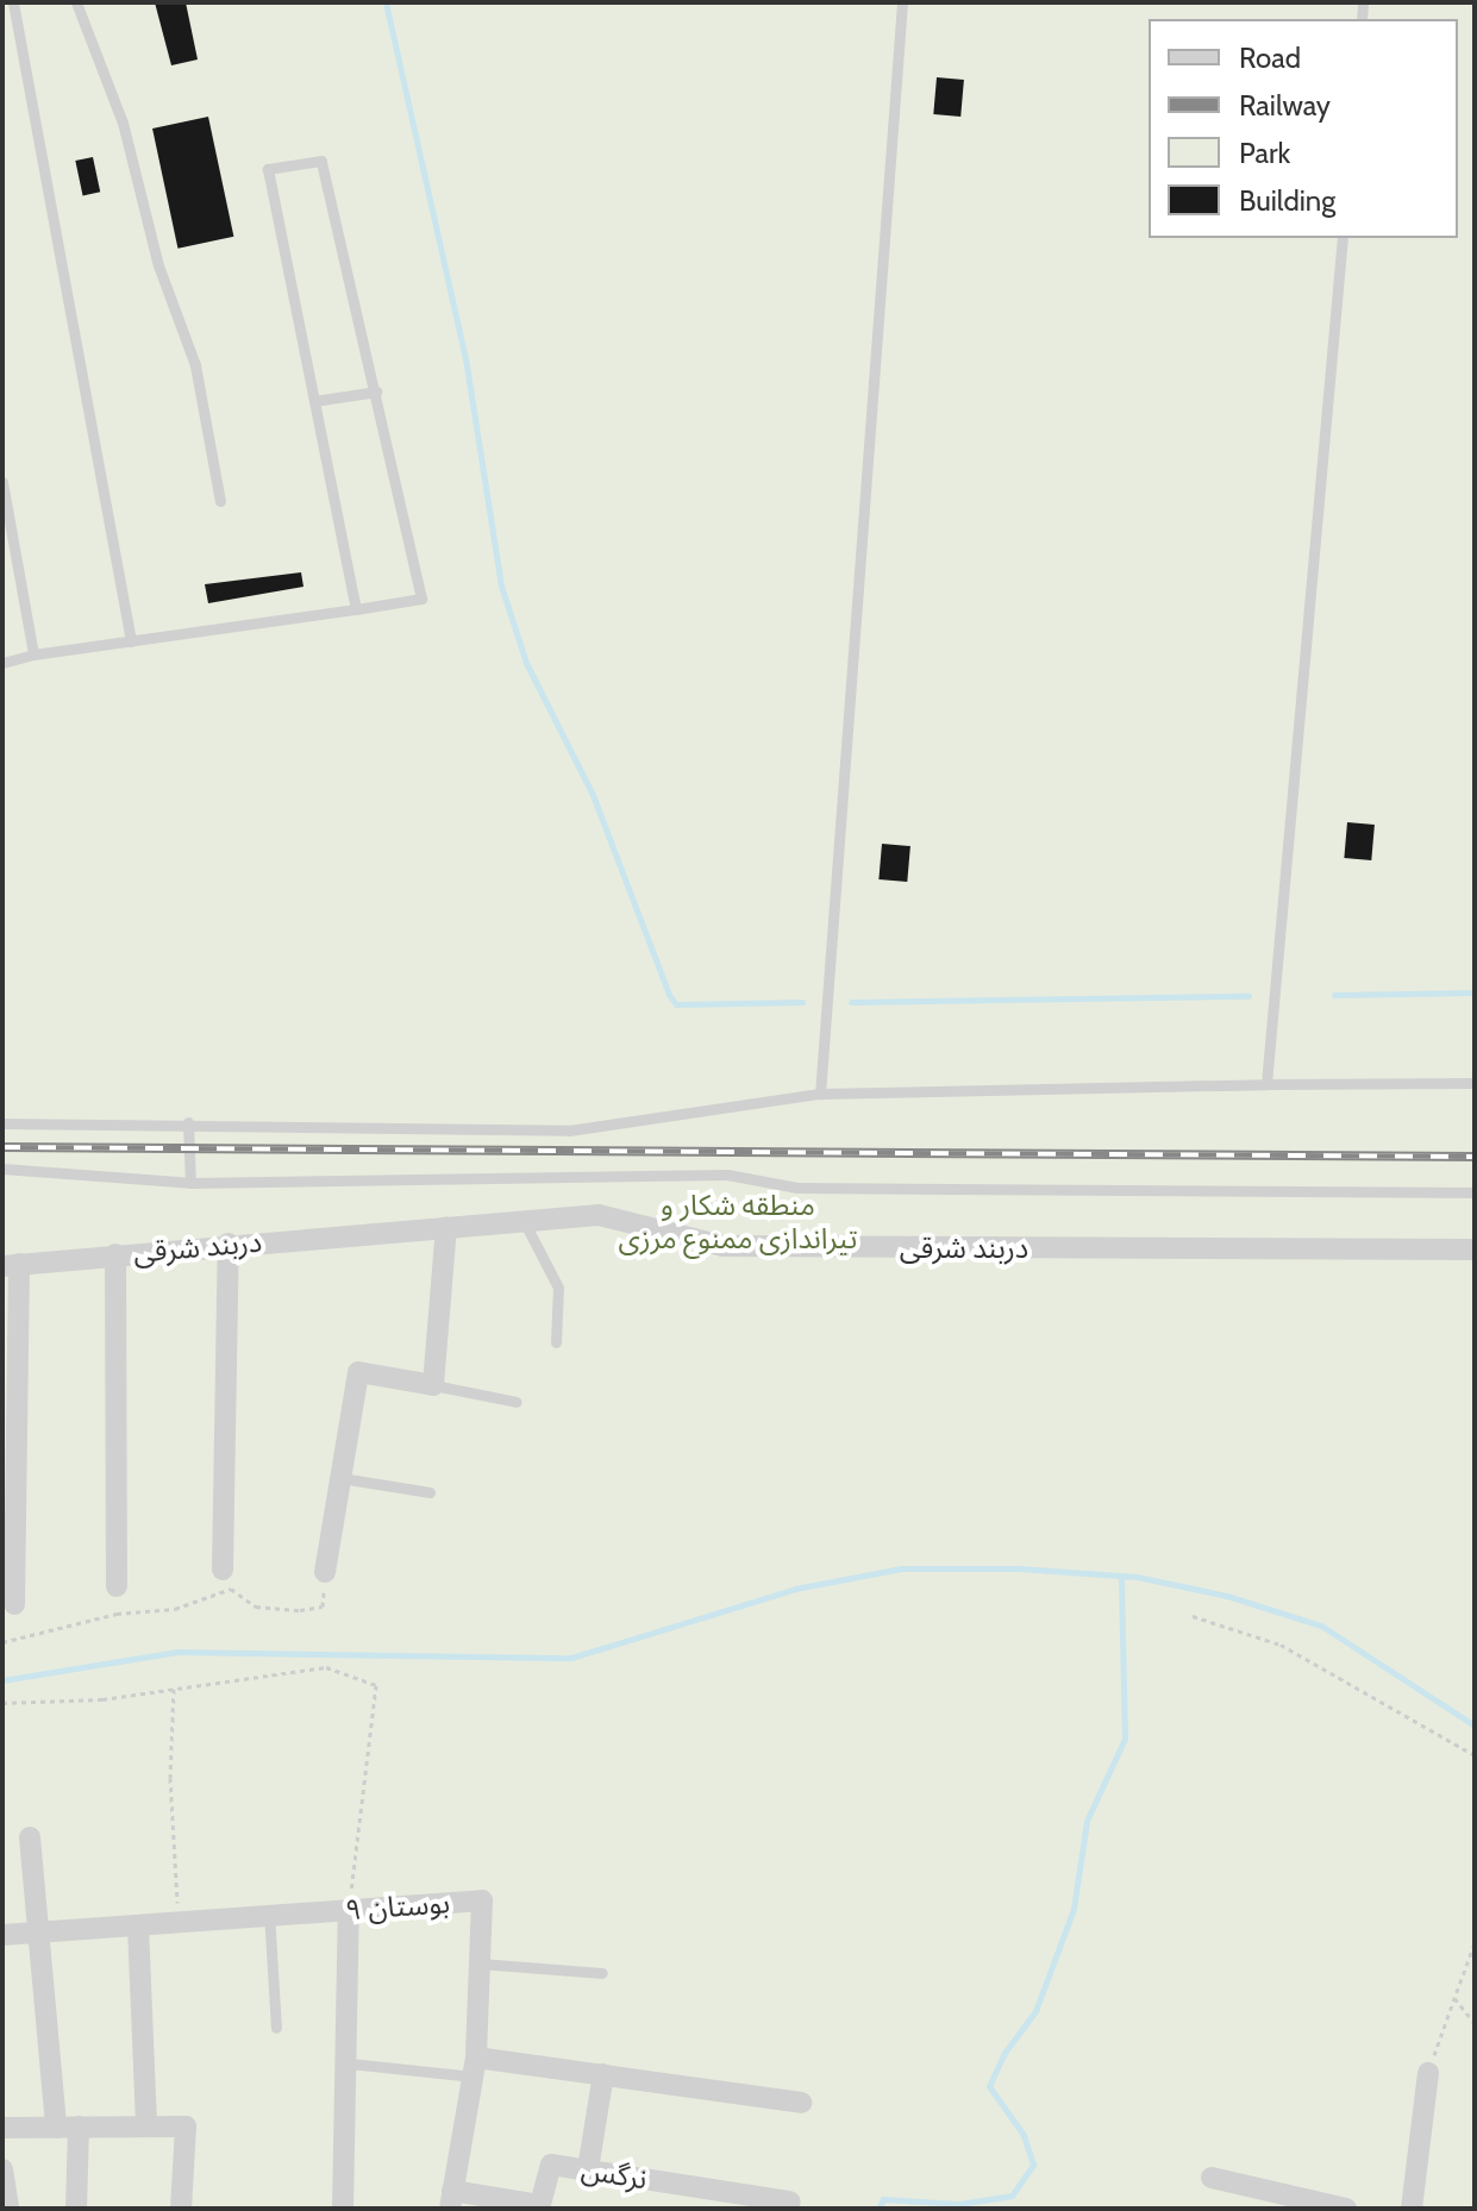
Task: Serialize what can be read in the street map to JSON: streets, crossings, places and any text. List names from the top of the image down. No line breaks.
{"streets":{"street":["دربند شرقی","بوستان ۹","نرگس"]},"parks":["منطقه شکار و تیراندازی ممنوع مرزی"],"legend":["Road","Railway","Park","Building"]}
